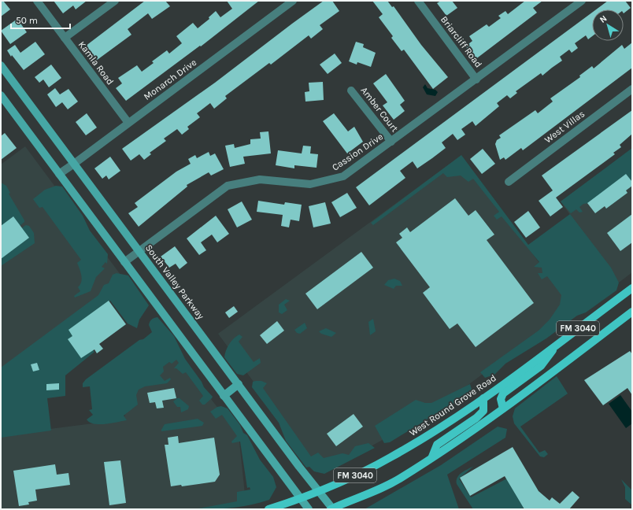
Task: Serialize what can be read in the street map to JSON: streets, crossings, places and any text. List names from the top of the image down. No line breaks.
{"streets":{"main road":["South Valley Parkway","FM 3040","West Round Grove Road"],"street":["Briarcliff Road","Kamla Road","Monarch Drive","Amber Court","West Villas","Cassion Drive"]},"crossings":[["Briarcliff Road","Cassion Drive"],["Kamla Road","Monarch Drive"],["Monarch Drive","South Valley Parkway"],["Amber Court","Cassion Drive"],["Cassion Drive","South Valley Parkway"],["South Valley Parkway","FM 3040"],["South Valley Parkway","West Round Grove Road"]],"scale_bar":"50 m","north":"top left"}
